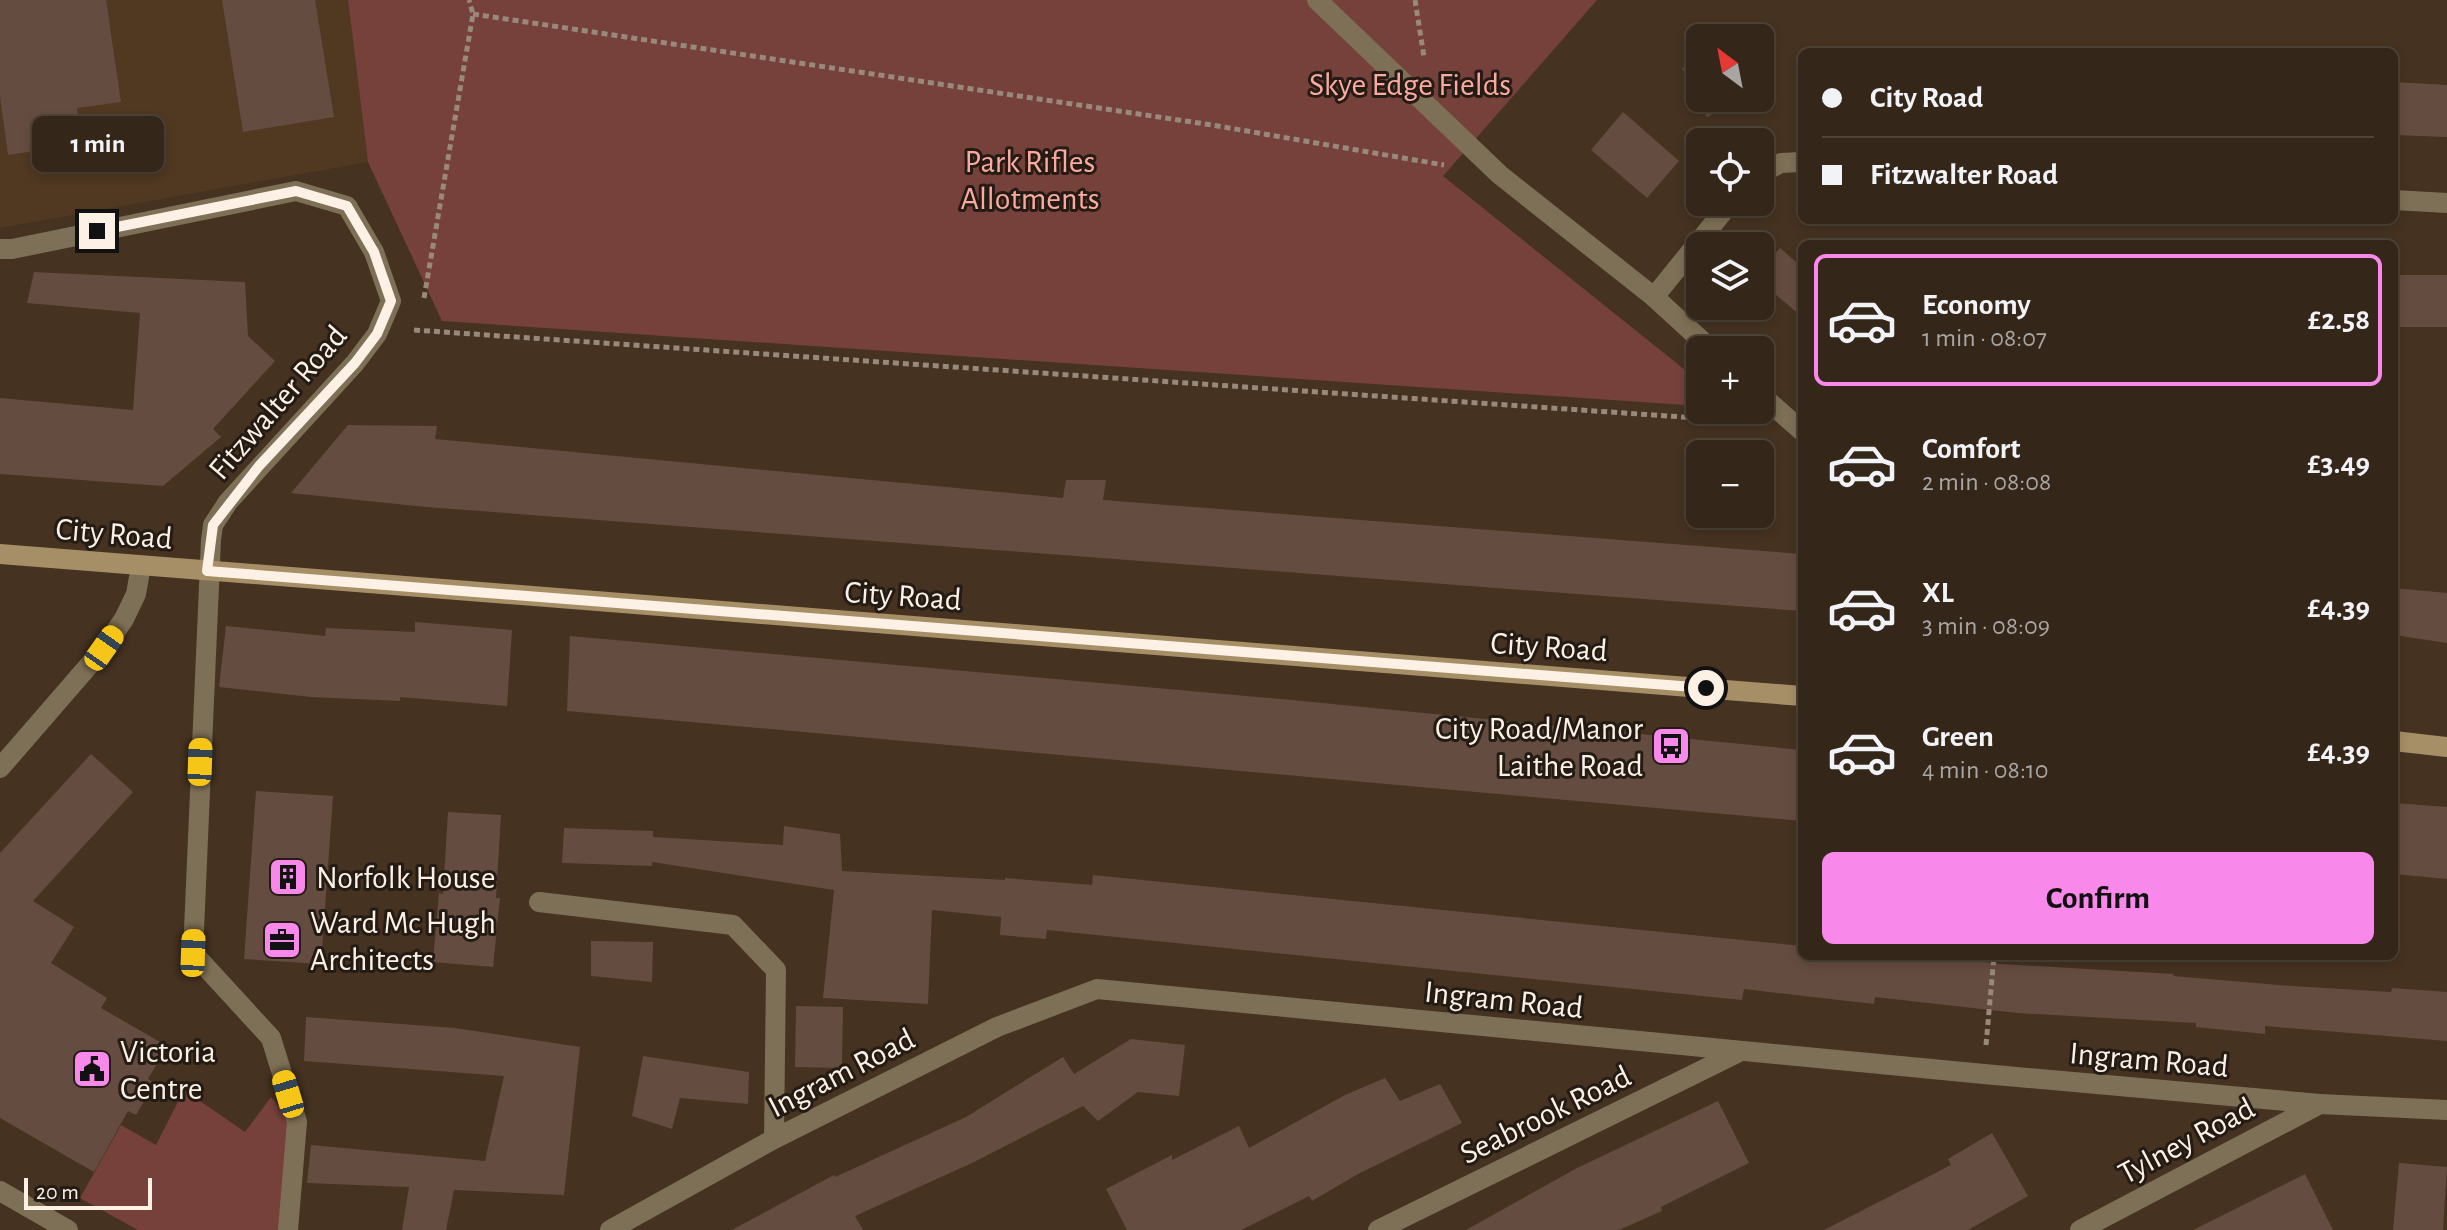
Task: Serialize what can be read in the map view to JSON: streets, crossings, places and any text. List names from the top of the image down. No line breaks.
{"streets":{"main road":["City Road"],"street":["Fitzwalter Road","Ingram Road","Seabrook Road","Tylney Road"]},"crossings":[["Fitzwalter Road","City Road"],["Ingram Road","Seabrook Road"],["Ingram Road","Tylney Road"]],"parks":["Skye Edge Fields","Park Rifles Allotments"],"places":{"bus stop":["City Road/Manor Laithe Road"],"building":["Norfolk House"],"office":["Ward Mc Hugh Architects"],"public building":["Victoria Centre"]},"scale_bar":"20 m","north":"top left","page":{"map_buttons":["+","−"],"banner":["City Road","Fitzwalter Road"],"bubble":"1 min","list":[{"name":"Economy","note":"1 min · 08:07","value":"£2.58"},{"name":"Comfort","note":"2 min · 08:08","value":"£3.49"},{"name":"XL","note":"3 min · 08:09","value":"£4.39"},{"name":"Green","note":"4 min · 08:10","value":"£4.39"}],"buttons":"Confirm","scale":"20 m"}}
